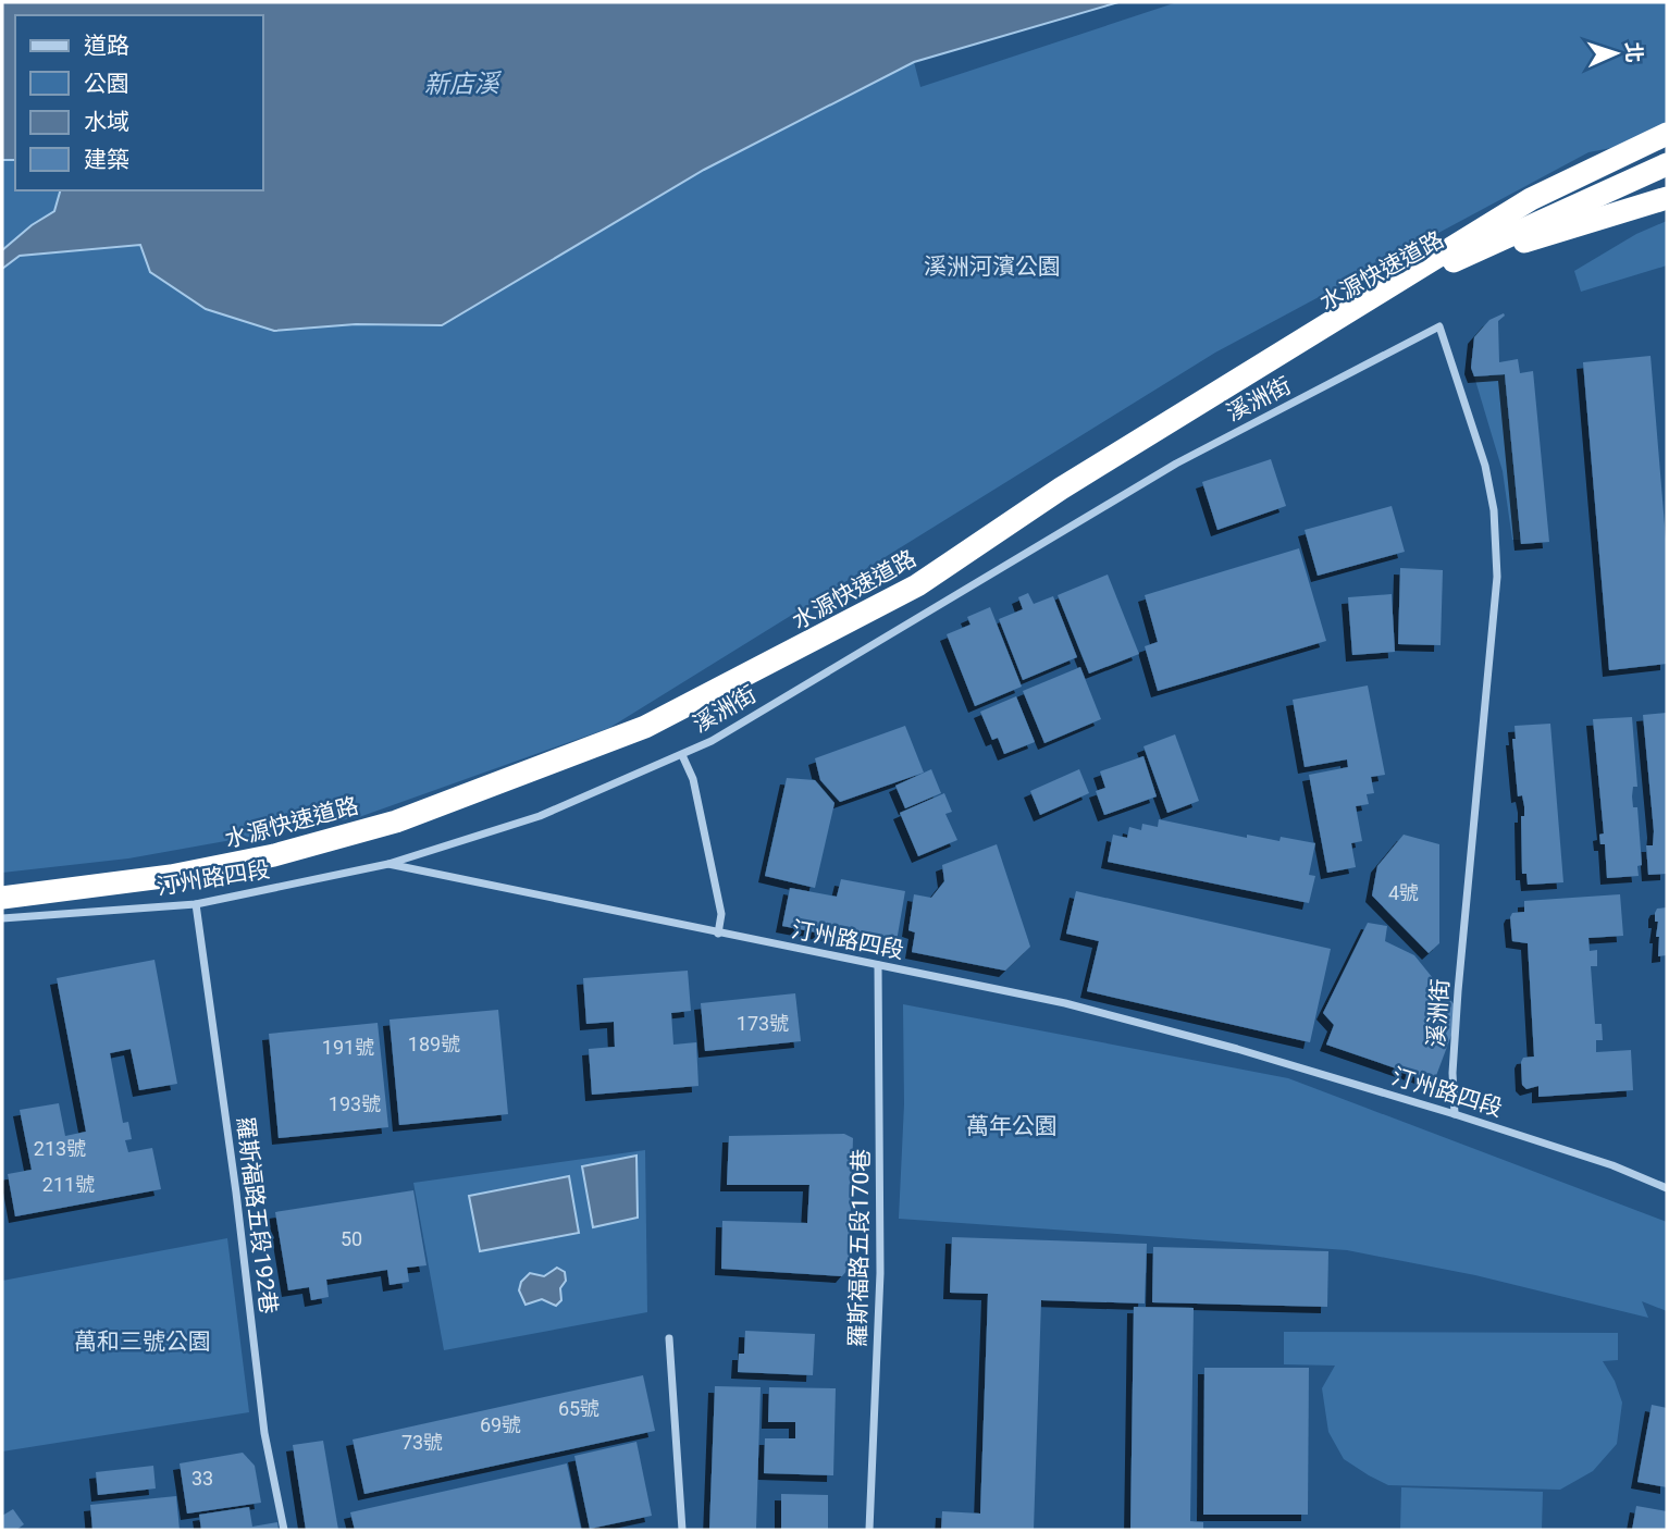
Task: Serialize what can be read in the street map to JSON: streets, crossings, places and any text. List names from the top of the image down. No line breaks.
{"streets":{"highway":["水源快速道路"],"street":["溪洲街","汀州路四段","羅斯福路五段192巷","羅斯福路五段170巷"]},"crossings":[["溪洲街","汀州路四段"],["汀州路四段","羅斯福路五段192巷"],["汀州路四段","羅斯福路五段170巷"]],"water":["新店溪"],"parks":["溪洲河濱公園","萬年公園","萬和三號公園"],"house_numbers":["4號","173號","189號","191號","193號","213號","211號","50","65號","69號","73號","33"],"legend":["道路","公園","水域","建築"],"north":"right"}
